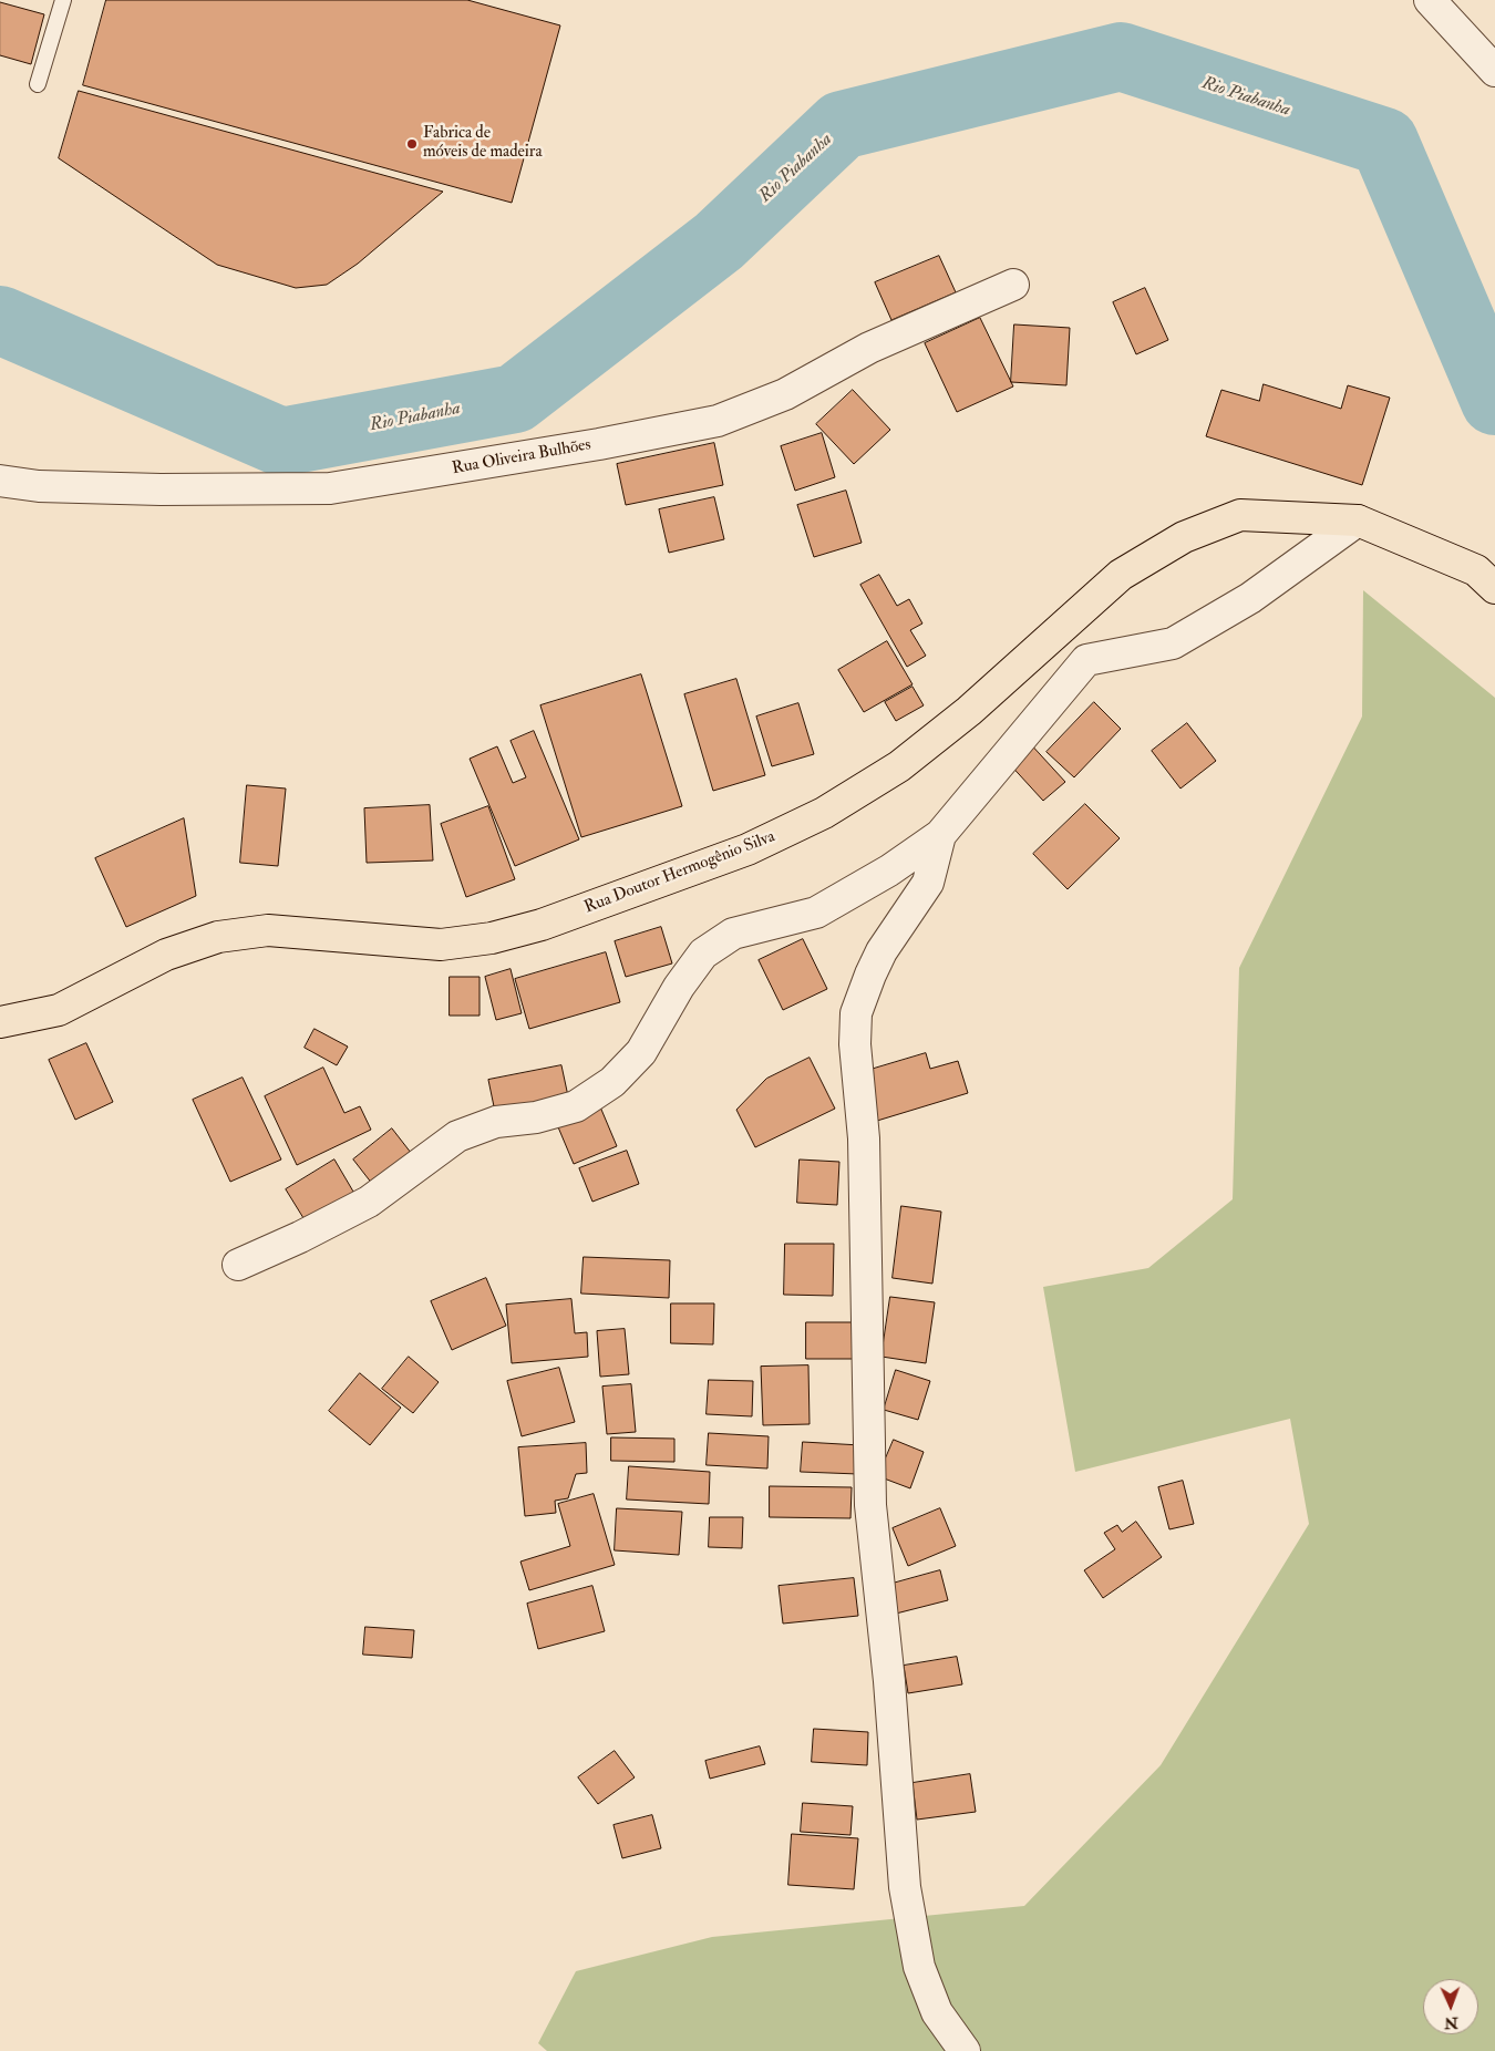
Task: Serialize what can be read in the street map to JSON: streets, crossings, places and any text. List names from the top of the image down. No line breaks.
{"streets":{"main road":["Rua Doutor Hermogênio Silva"],"street":["Rua Oliveira Bulhões"]},"water":["Rio Piabanha"],"places":["Fabrica de móveis de madeira"],"north":"bottom"}
